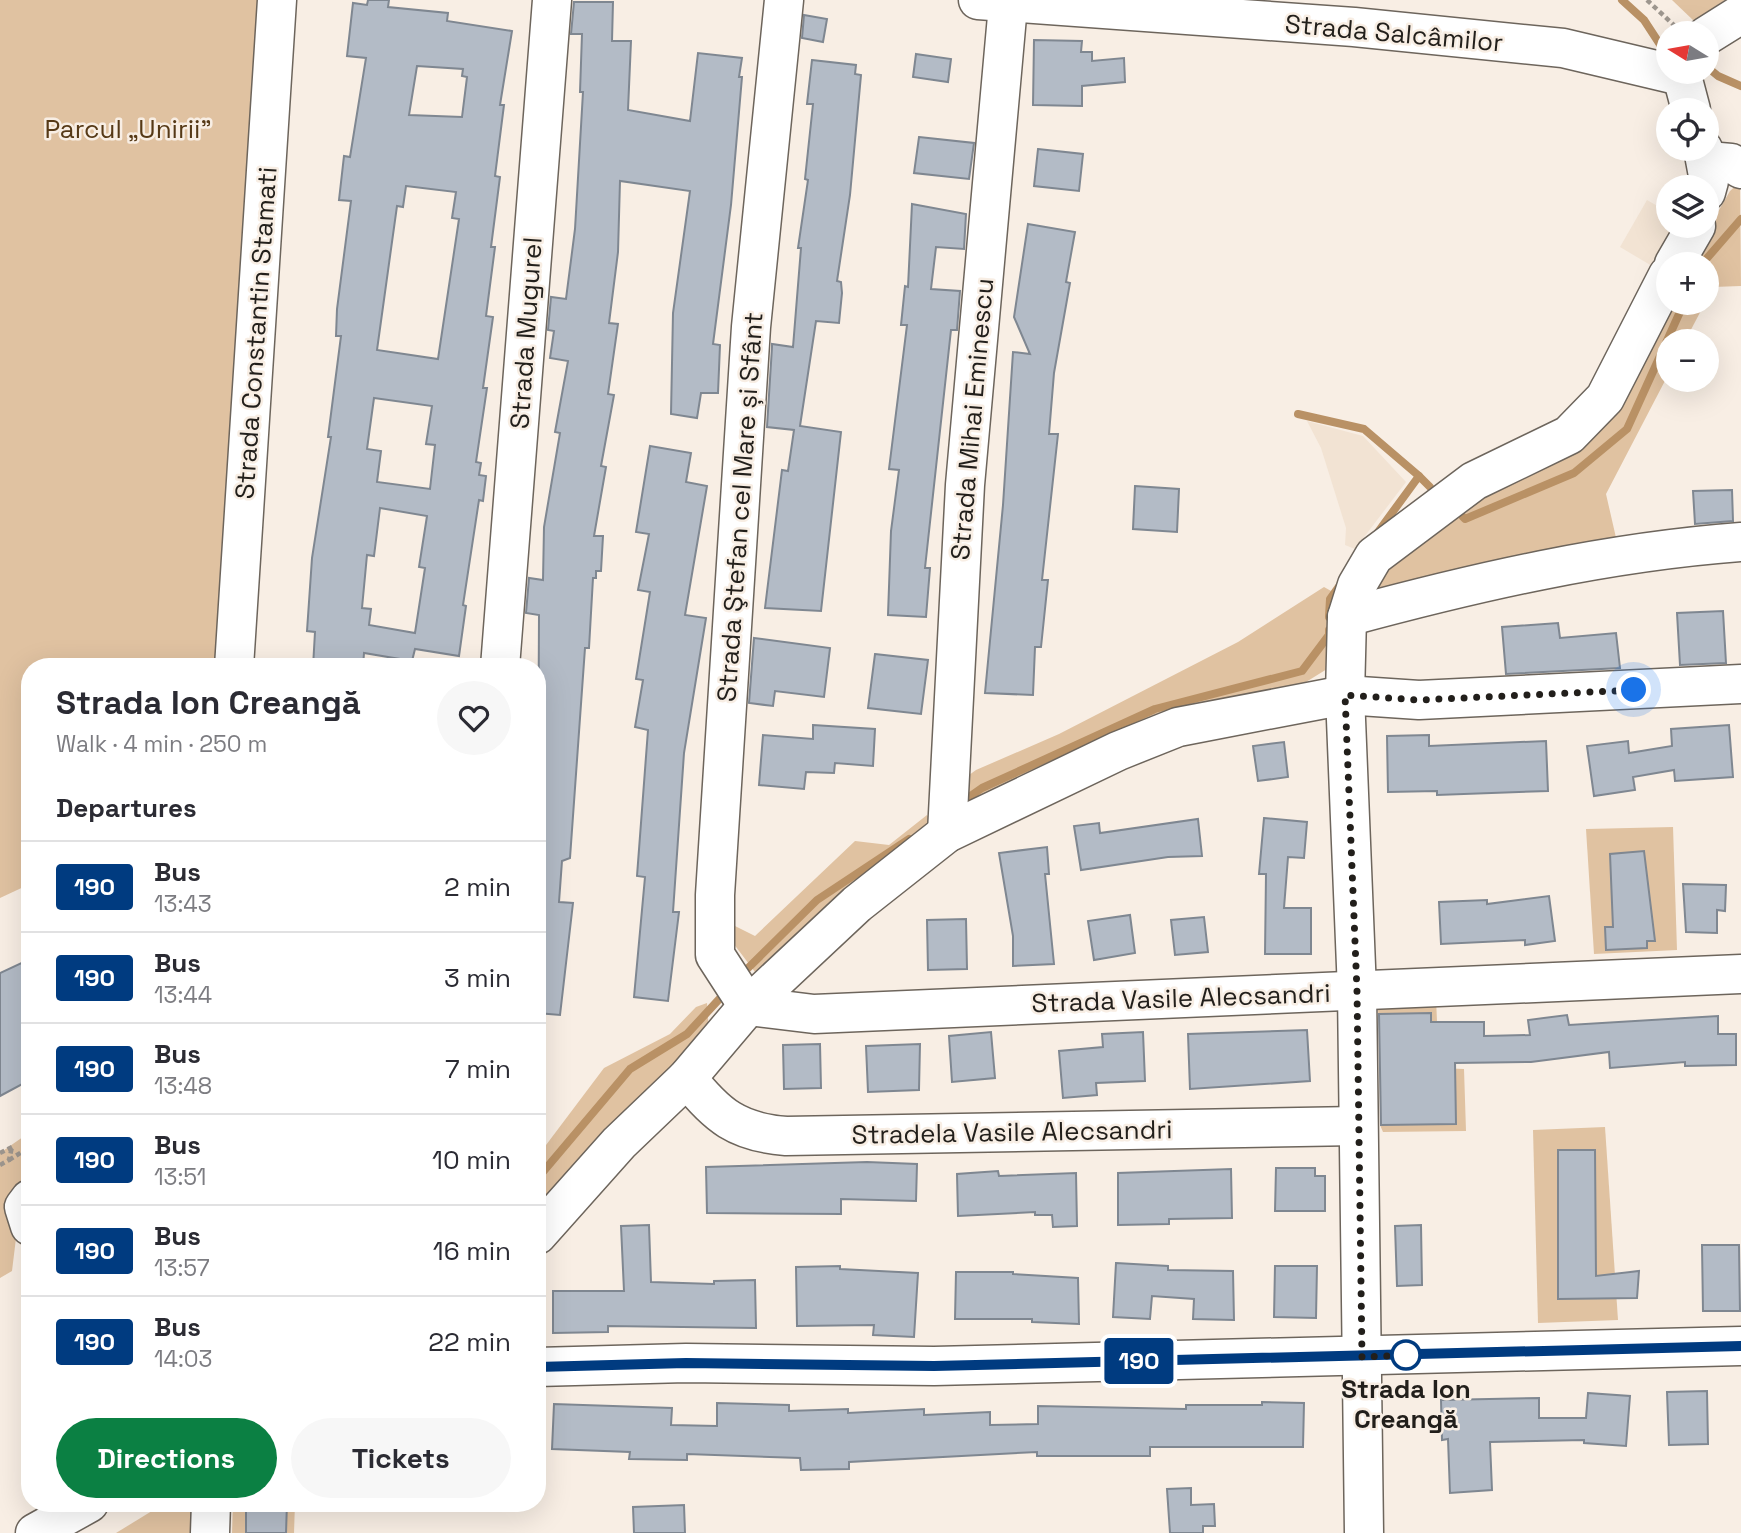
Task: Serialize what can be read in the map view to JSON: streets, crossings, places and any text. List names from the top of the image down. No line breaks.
{"streets":{"street":["Strada Salcâmilor","Strada Constantin Stamati","Strada Mugurel","Strada Mihai Eminescu","Strada Ştefan cel Mare și Sfânt","Strada Vasile Alecsandri","Stradela Vasile Alecsandri"]},"crossings":[["Strada Salcâmilor","Strada Mihai Eminescu"],["Strada Ştefan cel Mare și Sfânt","Strada Vasile Alecsandri"]],"parks":["Parcul „Unirii”"],"places":["Strada Ion Creangă"],"lines":["bus line 190"],"north":"left","page":{"on_map":"190","map_buttons":["+","−"],"heading":[["Strada Ion Creangă","Walk · 4 min · 250 m"],"Departures"],"list":[{"mark":"190","name":"Bus","note":"13:43","value":"2 min"},{"mark":"190","name":"Bus","note":"13:44","value":"3 min"},{"mark":"190","name":"Bus","note":"13:48","value":"7 min"},{"mark":"190","name":"Bus","note":"13:51","value":"10 min"},{"mark":"190","name":"Bus","note":"13:57","value":"16 min"},{"mark":"190","name":"Bus","note":"14:03","value":"22 min"}],"buttons":["Directions","Tickets"]}}
